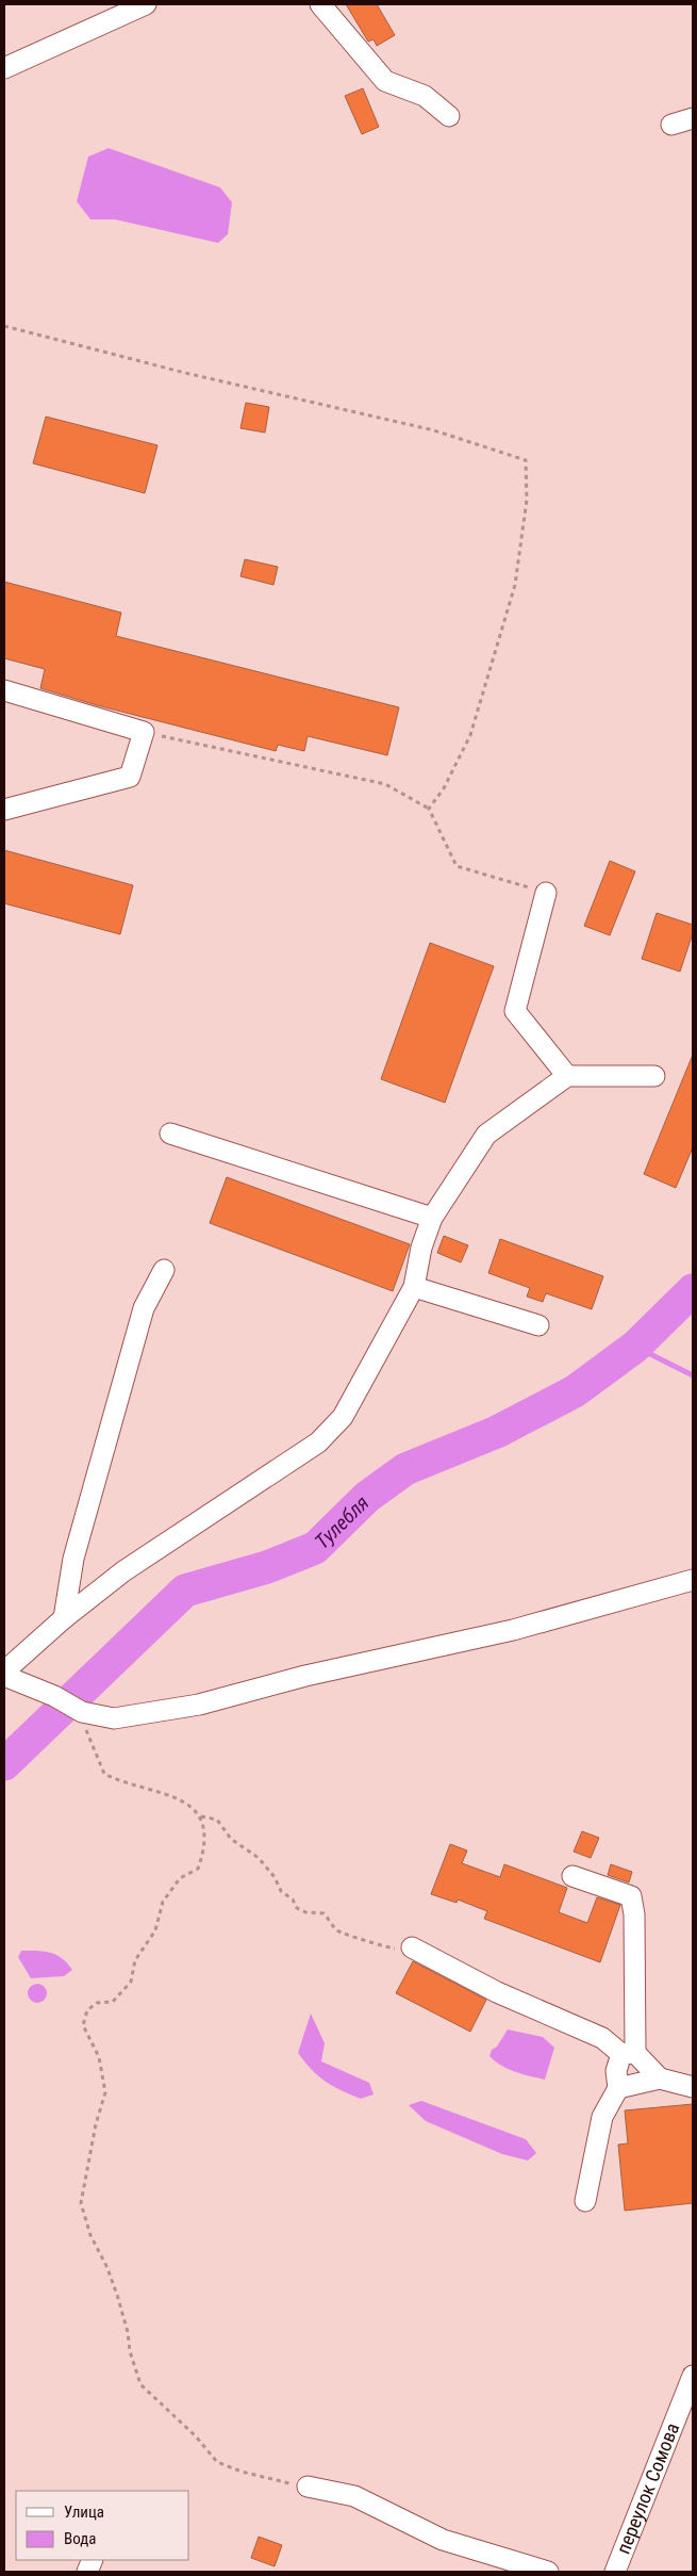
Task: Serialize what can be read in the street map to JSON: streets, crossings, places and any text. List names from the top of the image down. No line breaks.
{"streets":{"street":["переулок Сомова"]},"water":["Тулебля"],"legend":["Улица","Вода"]}
